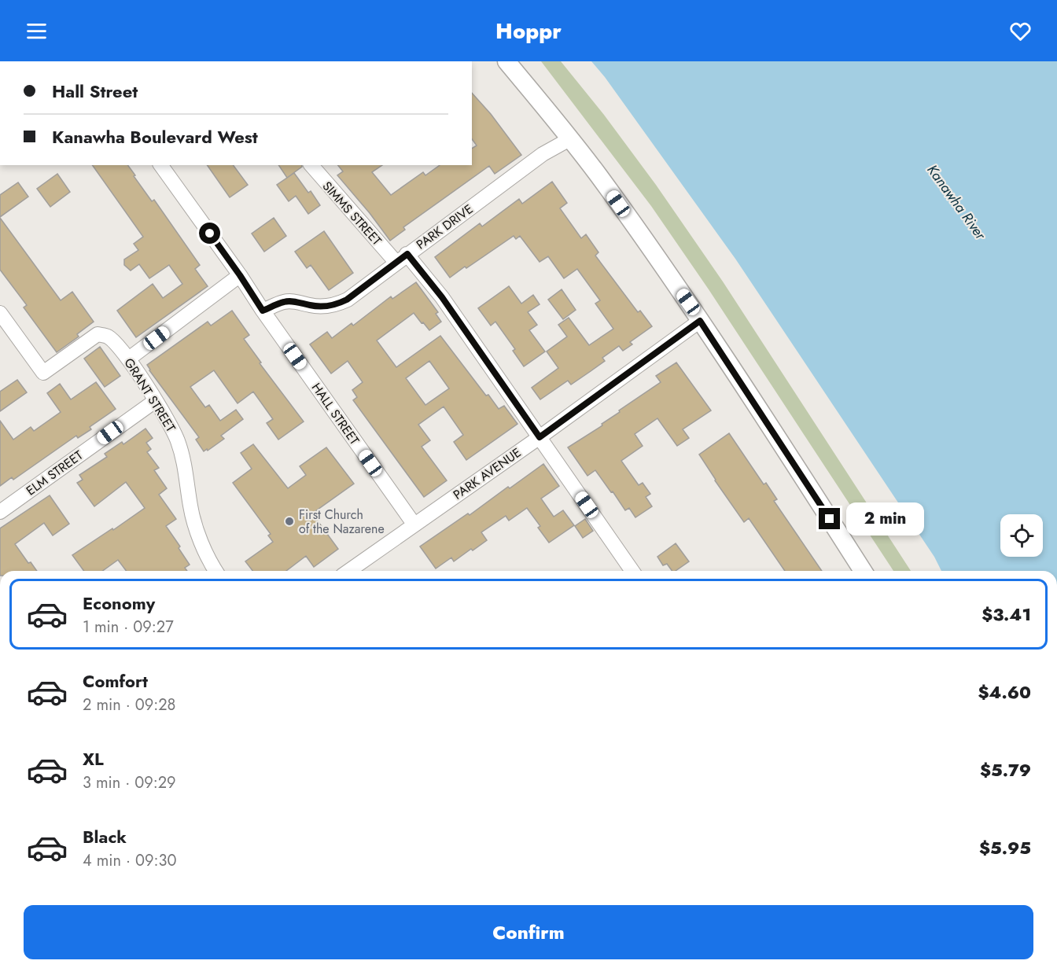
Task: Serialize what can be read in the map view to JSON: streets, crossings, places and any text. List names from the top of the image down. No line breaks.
{"streets":{"street":["SIMMS STREET","PARK DRIVE","GRANT STREET","HALL STREET","ELM STREET","PARK AVENUE"]},"crossings":[["SIMMS STREET","PARK DRIVE"],["SIMMS STREET","PARK AVENUE"],["PARK DRIVE","HALL STREET"],["GRANT STREET","ELM STREET"],["HALL STREET","PARK AVENUE"]],"water":["Kanawha River"],"places":["First Church of the Nazarene"],"page":{"header":"Hoppr","banner":["Hall Street","Kanawha Boulevard West"],"bubble":"2 min","list":[{"name":"Economy","note":"1 min · 09:27","value":"$3.41"},{"name":"Comfort","note":"2 min · 09:28","value":"$4.60"},{"name":"XL","note":"3 min · 09:29","value":"$5.79"},{"name":"Black","note":"4 min · 09:30","value":"$5.95"}],"buttons":"Confirm"}}
